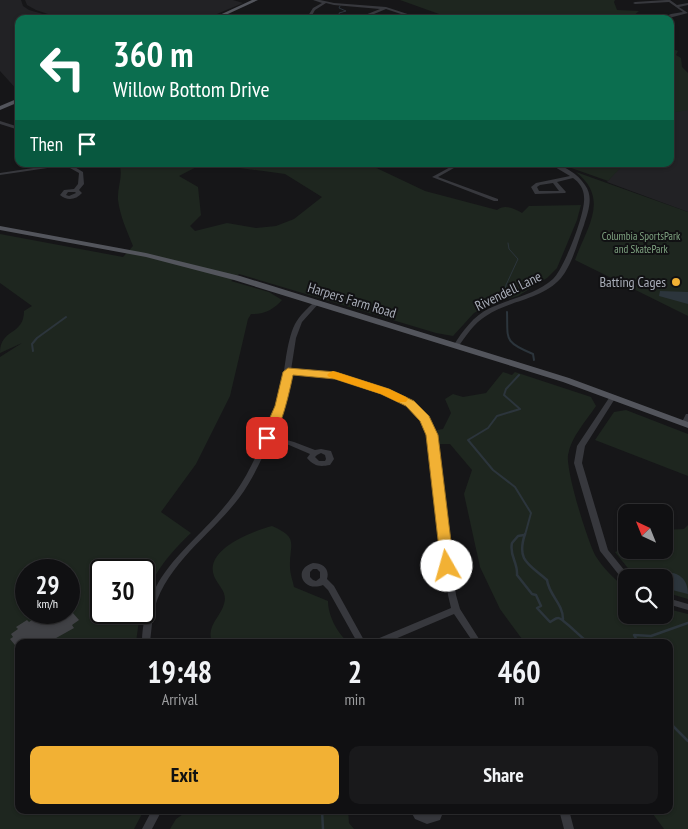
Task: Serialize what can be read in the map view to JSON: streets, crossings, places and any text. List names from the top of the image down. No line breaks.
{"streets":{"main road":["Harpers Farm Road"],"street":["Rivendell Lane"]},"crossings":[["Rivendell Lane","Harpers Farm Road"]],"parks":["Columbia SportsPark and SkatePark"],"places":["Batting Cages"],"north":"top left","page":{"turn":["360 m","Willow Bottom Drive"],"then":"Then","speed":"29 km/h","limit":"30","eta":["19:48","Arrival","2","min","460","m"],"buttons":["Exit","Share"]}}
